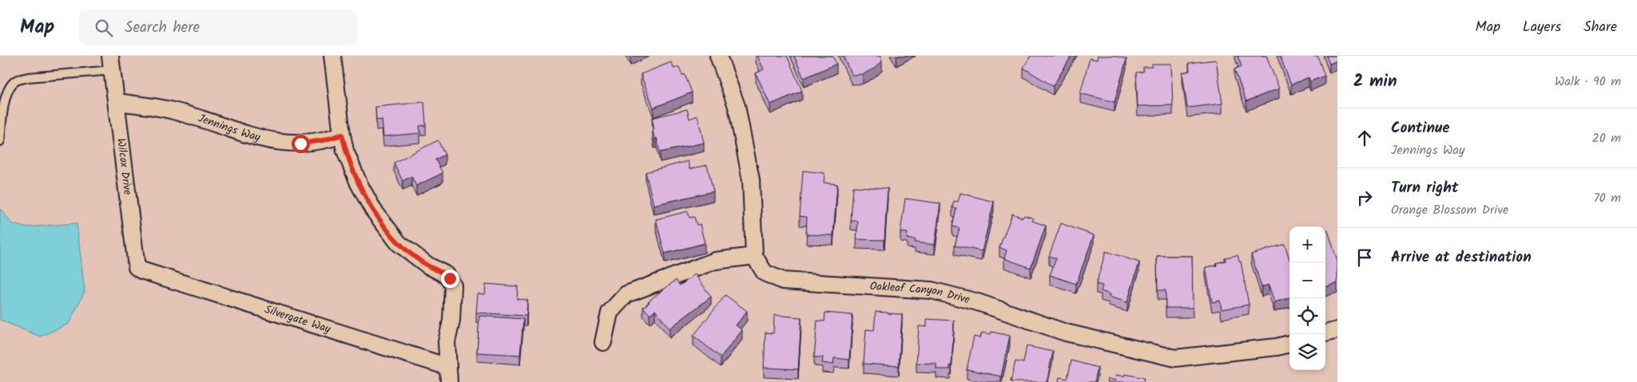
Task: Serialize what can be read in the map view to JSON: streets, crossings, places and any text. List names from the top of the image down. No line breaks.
{"streets":{"street":["Jennings Way","Wilcox Drive","Oakleaf Canyon Drive","Silvergate Way"]},"crossings":[["Jennings Way","Wilcox Drive"],["Wilcox Drive","Silvergate Way"]],"page":{"header":"Map","search":"Search here","nav":["Map","Layers","Share"],"heading":["2 min","Walk · 90 m"],"list":[["Continue","Jennings Way","20 m"],["Turn right","Orange Blossom Drive","70 m"],"Arrive at destination"],"map_buttons":["+","−"]}}
